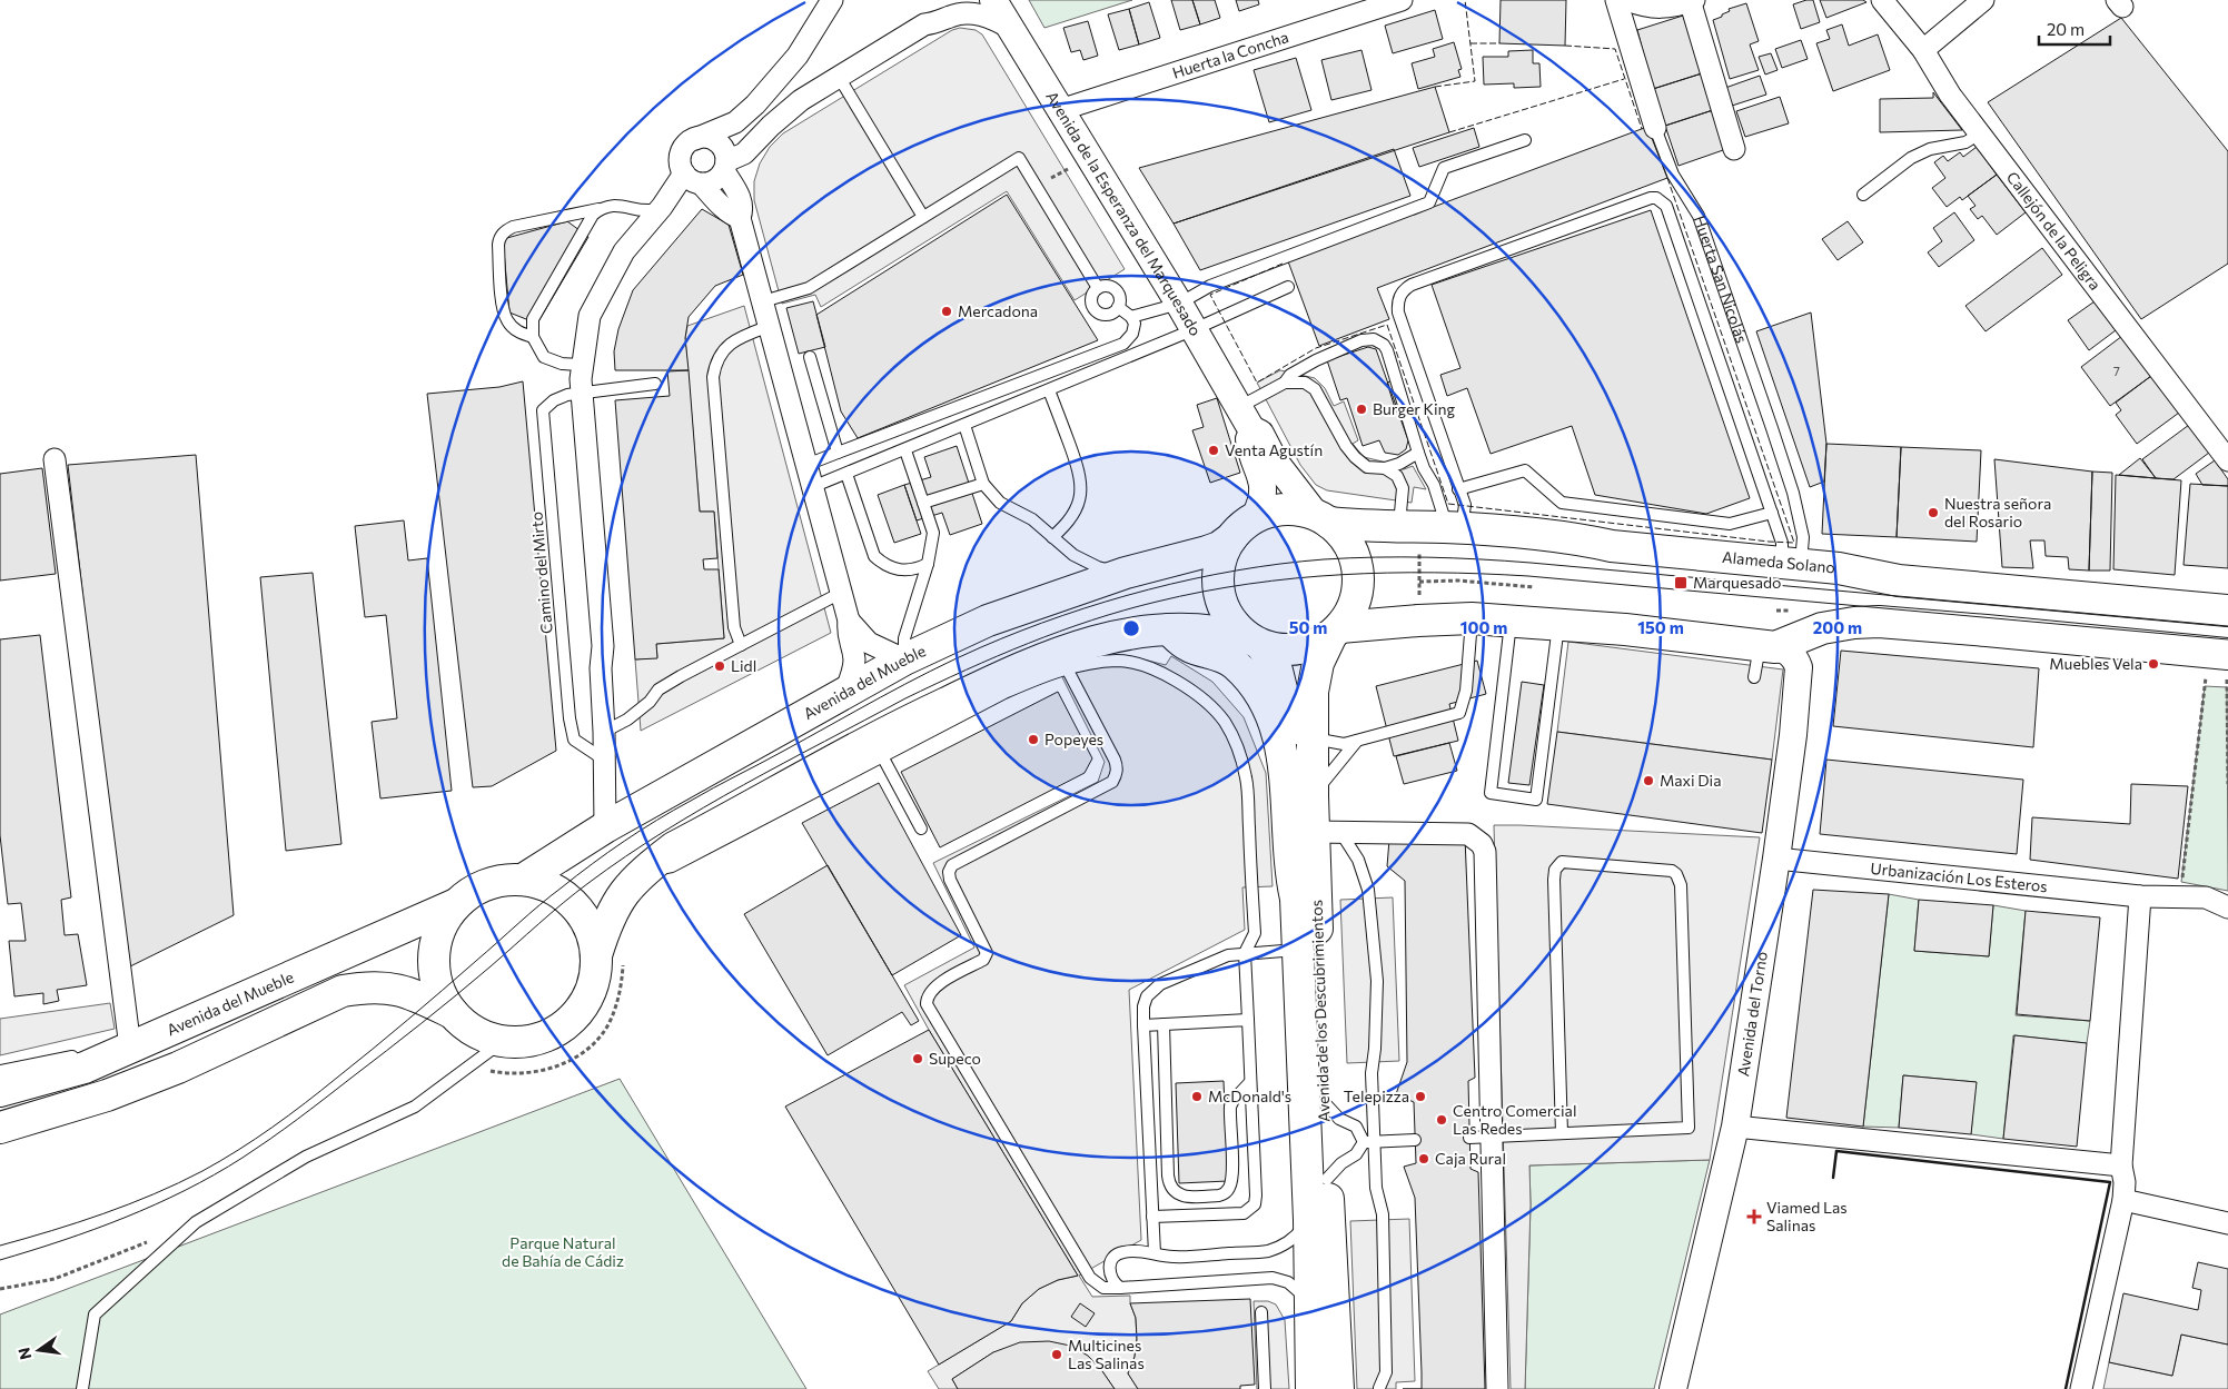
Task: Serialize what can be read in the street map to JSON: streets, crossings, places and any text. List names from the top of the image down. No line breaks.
{"streets":{"main road":["Alameda Solano","Avenida del Mueble","Avenida de los Descubrimientos"],"street":["Huerta la Concha","Avenida de la Esperanza del Marquesado","Callejón de la Peligra","Huerta San Nicolás","Urbanización Los Esteros","Avenida del Torno"],"lane":["Camino del Mirto"]},"crossings":[["Huerta la Concha","Avenida de la Esperanza del Marquesado"],["Huerta San Nicolás","Alameda Solano"],["Alameda Solano","Avenida del Mueble"],["Alameda Solano","Avenida de los Descubrimientos"],["Avenida del Mueble","Avenida de los Descubrimientos"],["Urbanización Los Esteros","Avenida del Torno"]],"parks":["Parque Natural de Bahía de Cádiz"],"places":{"other":["Mercadona","Burger King","Venta Agustín","Nuestra señora del Rosario","Muebles Vela","Lidl","Popeyes","Maxi Dia","Supeco","McDonald's","Telepizza","Centro Comercial Las Redes","Caja Rural","Multicines Las Salinas"],"transit":["Marquesado"],"health":["Viamed Las Salinas"]},"house_numbers":["7"],"scale_bar":"20 m","north":"left","rings":["50 m","100 m","150 m","200 m"]}
